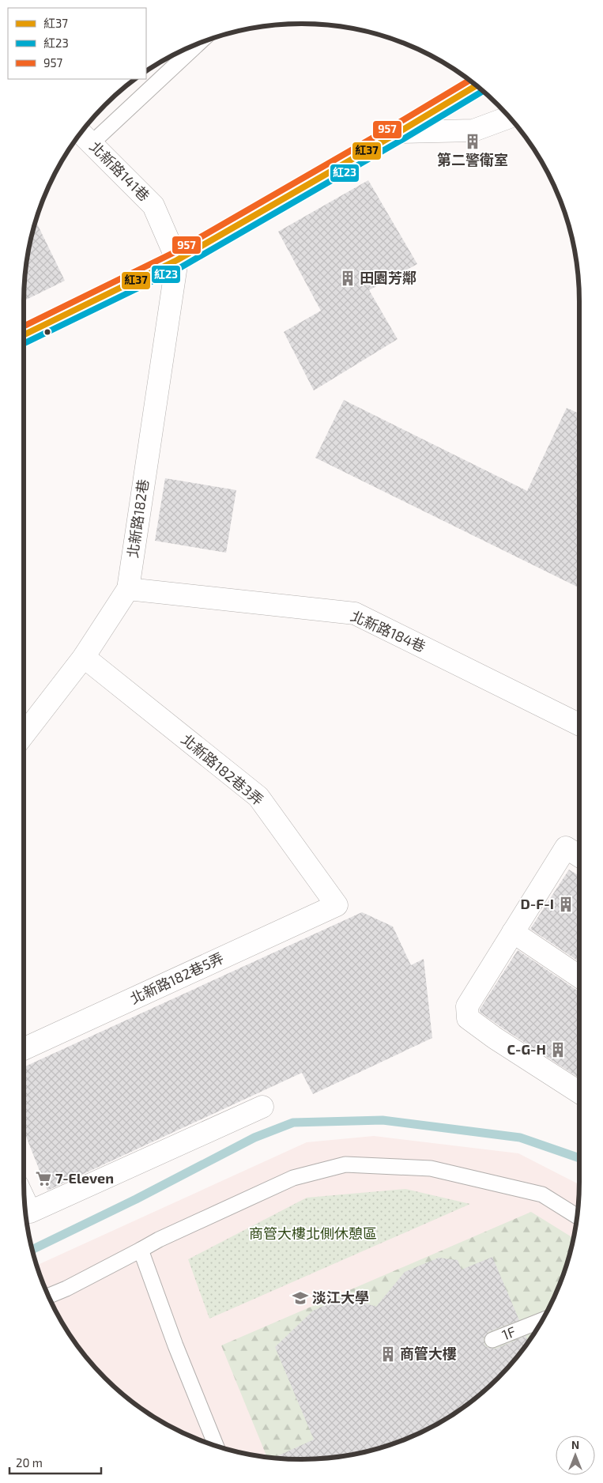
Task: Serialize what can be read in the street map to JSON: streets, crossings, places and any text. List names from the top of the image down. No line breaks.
{"streets":{"street":["北新路141巷","北新路182巷","北新路184巷","北新路182巷3弄","北新路182巷5弄"],"lane":["1F"]},"crossings":[["北新路141巷","北新路182巷"],["北新路182巷","北新路184巷"],["北新路182巷","北新路182巷3弄"],["北新路182巷3弄","北新路182巷5弄"]],"parks":["商管大樓北側休憩區"],"places":{"building":["第二警衛室","田園芳鄰","D-F-I","C-G-H","商管大樓"],"supermarket":["7-Eleven"],"school or university":["淡江大學"]},"lines":["transit line 957","transit line 紅37","transit line 紅23"],"legend":["紅37","紅23","957"],"scale_bar":"20 m","north":"top"}
